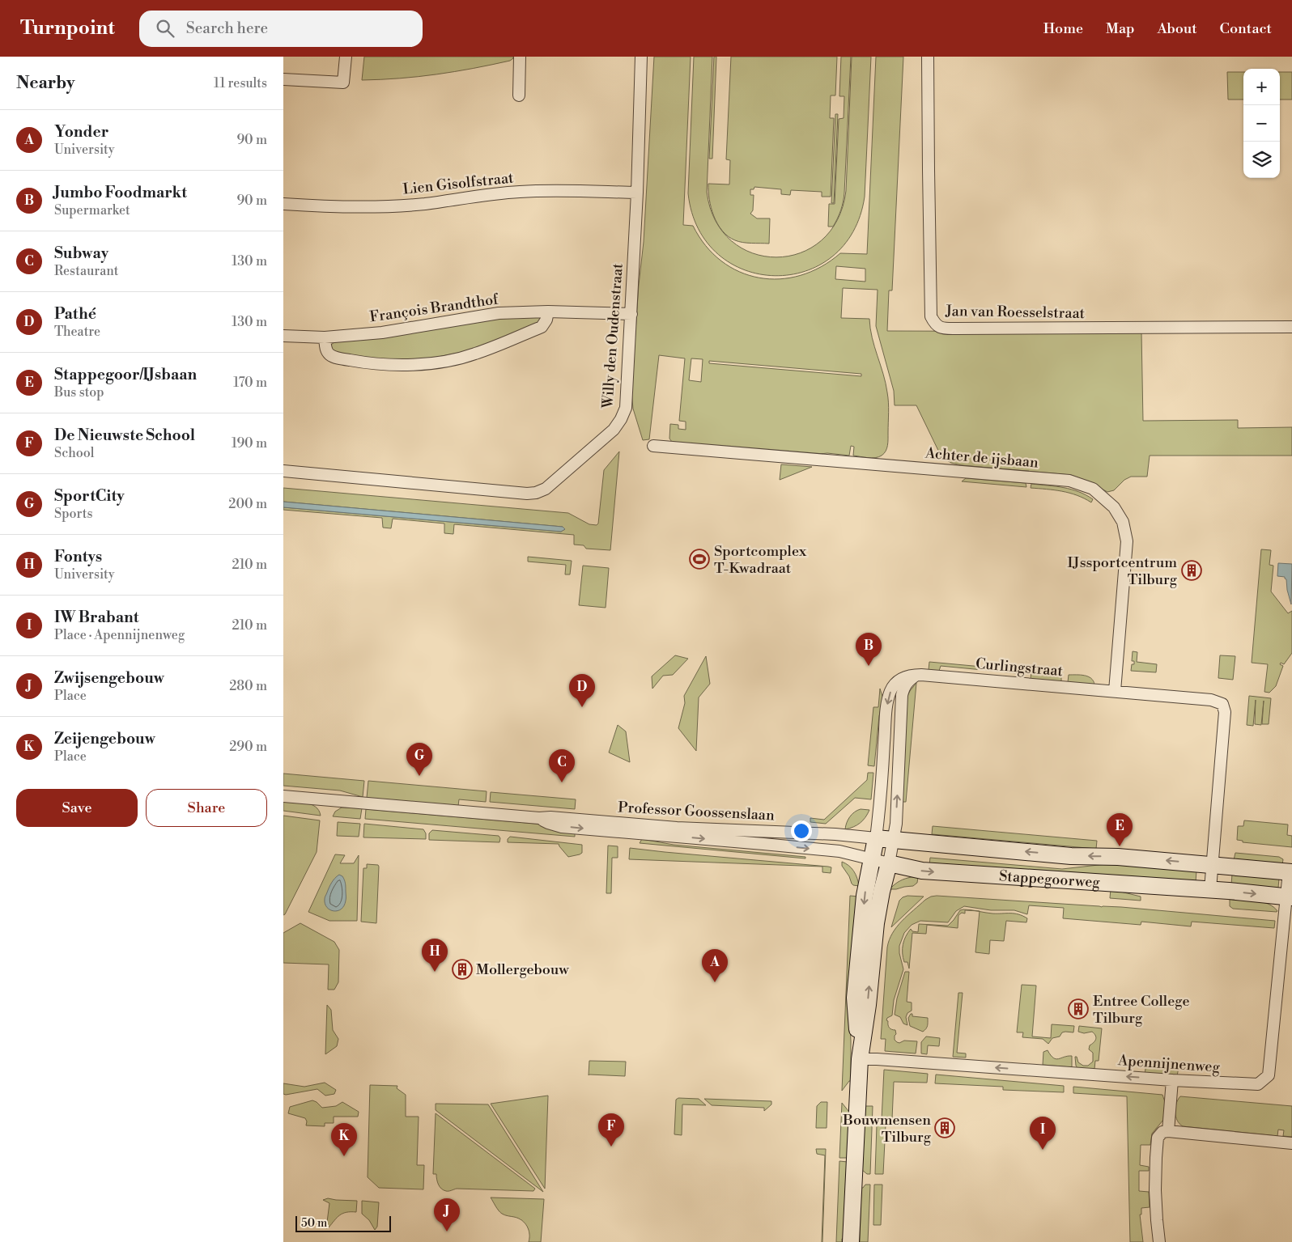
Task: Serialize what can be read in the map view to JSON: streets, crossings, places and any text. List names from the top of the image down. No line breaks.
{"streets":{"street":["Lien Gisolfstraat","François Brandthof","Jan van Roesselstraat","Willy den Oudenstraat","Achter de ijsbaan","Curlingstraat","Professor Goossenslaan","Stappegoorweg","Apennijnenweg"]},"crossings":[["Lien Gisolfstraat","Willy den Oudenstraat"],["François Brandthof","Willy den Oudenstraat"],["Achter de ijsbaan","Curlingstraat"],["Professor Goossenslaan","Stappegoorweg"],["Stappegoorweg","Apennijnenweg"]],"one_way":["Apennijnenweg"],"places":{"sports":["Sportcomplex T-Kwadraat"],"building":["IJssportcentrum Tilburg","Mollergebouw","Entree College Tilburg","Bouwmensen Tilburg"]},"scale_bar":"50 m","page":{"header":"Turnpoint","search":"Search here","nav":["Home","Map","About","Contact"],"heading":["Nearby","11 results"],"map_buttons":["+","−"],"list":[{"mark":"A","name":"Yonder","note":"University","value":"90 m"},{"mark":"B","name":"Jumbo Foodmarkt","note":"Supermarket","value":"90 m"},{"mark":"C","name":"Subway","note":"Restaurant","value":"130 m"},{"mark":"D","name":"Pathé","note":"Theatre","value":"130 m"},{"mark":"E","name":"Stappegoor/IJsbaan","note":"Bus stop","value":"170 m"},{"mark":"F","name":"De Nieuwste School","note":"School","value":"190 m"},{"mark":"G","name":"SportCity","note":"Sports","value":"200 m"},{"mark":"H","name":"Fontys","note":"University","value":"210 m"},{"mark":"I","name":"IW Brabant","note":"Place · Apennijnenweg","value":"210 m"},{"mark":"J","name":"Zwijsengebouw","note":"Place","value":"280 m"},{"mark":"K","name":"Zeijengebouw","note":"Place","value":"290 m"}],"pins":["B","D","G","C","E","H","A","F","I","K","J"],"buttons":["Save","Share"],"scale":"50 m"}}
